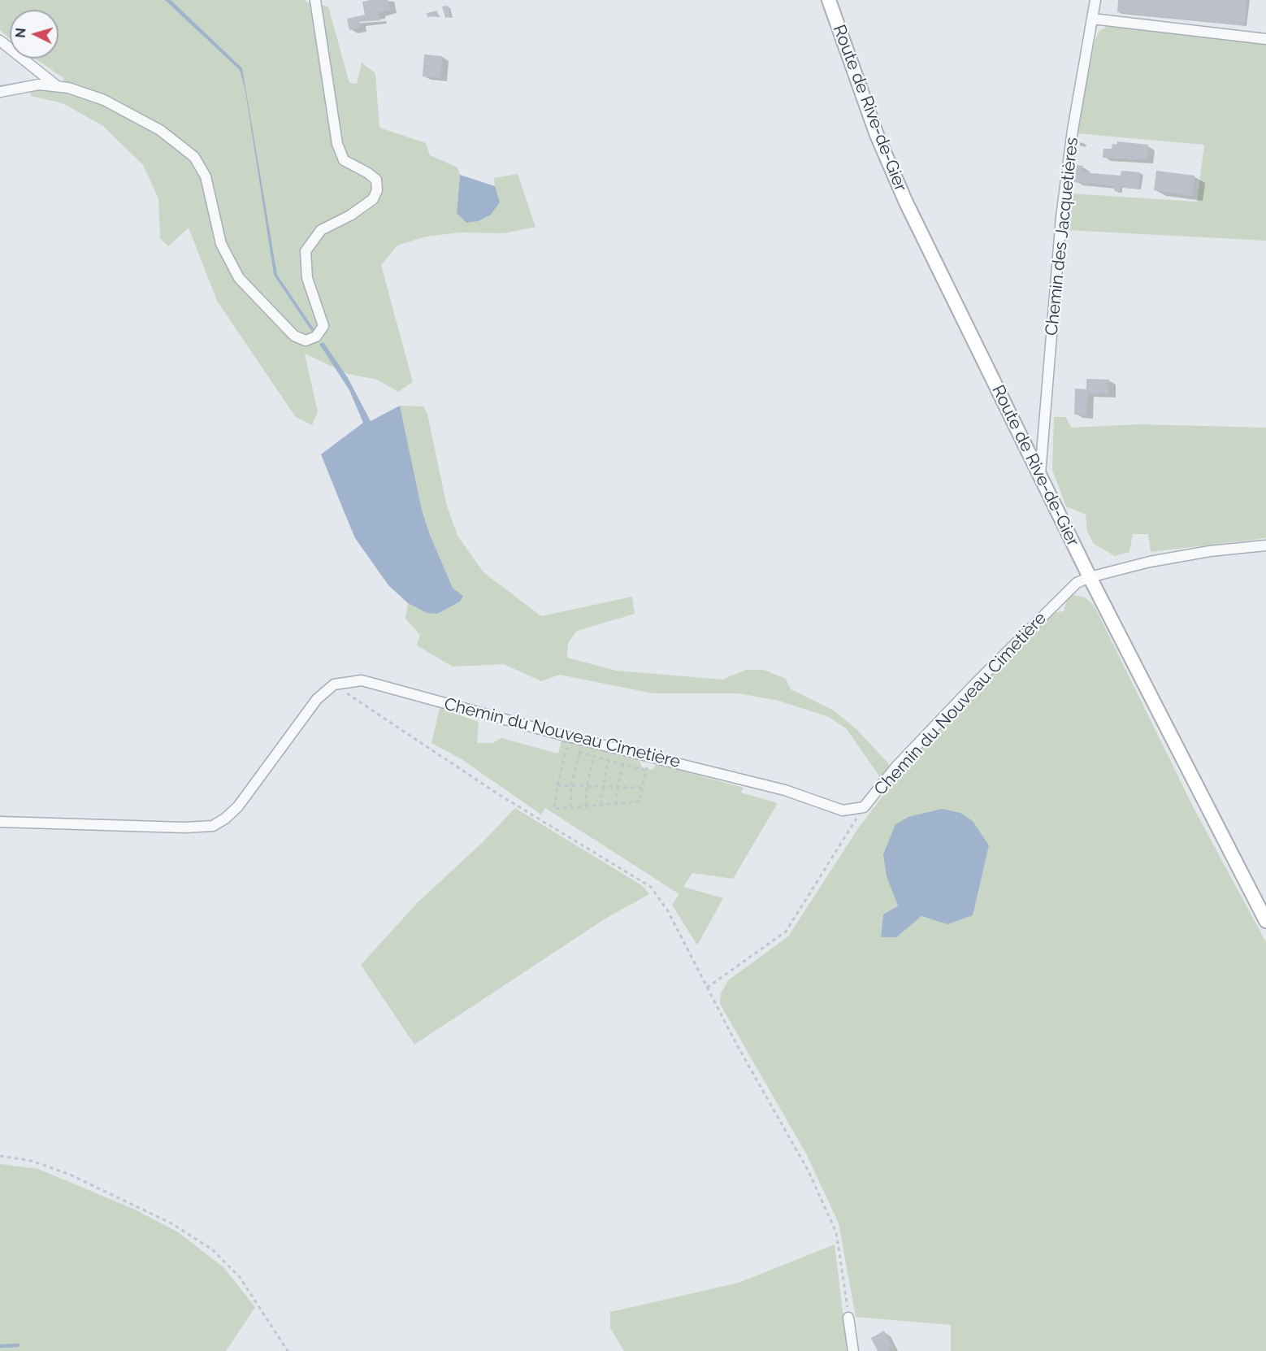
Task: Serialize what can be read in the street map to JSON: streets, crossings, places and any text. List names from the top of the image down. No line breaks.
{"streets":{"main road":["Route de Rive-de-Gier"],"street":["Chemin des Jacquetières","Chemin du Nouveau Cimetière"]},"crossings":[["Route de Rive-de-Gier","Chemin des Jacquetières"],["Route de Rive-de-Gier","Chemin du Nouveau Cimetière"]],"north":"left"}
